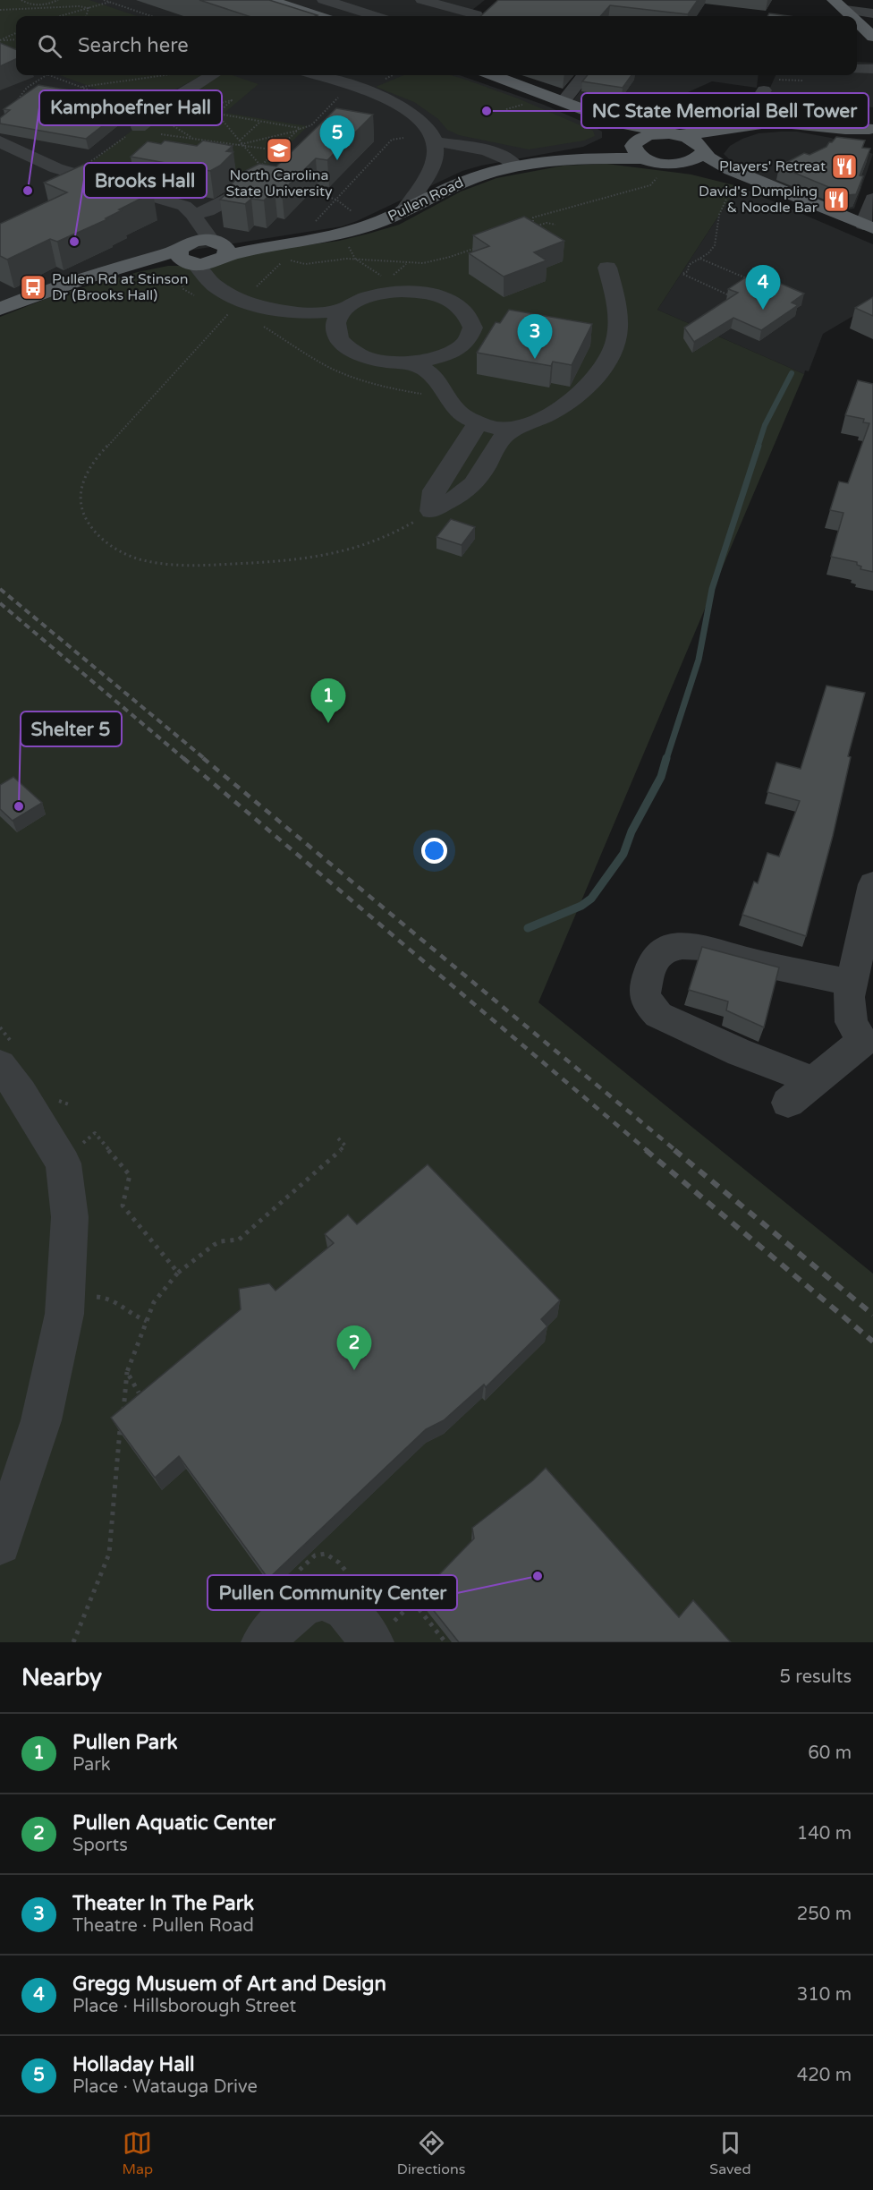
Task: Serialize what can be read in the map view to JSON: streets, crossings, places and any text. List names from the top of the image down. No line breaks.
{"streets":{"main road":["Pullen Road"]},"places":{"other":["NC State Memorial Bell Tower","Kamphoefner Hall","Brooks Hall","Shelter 5","Pullen Community Center"],"school or university":["North Carolina State University"],"restaurant":["Players' Retreat","David's Dumpling & Noodle Bar"],"bus stop":["Pullen Rd at Stinson Dr (Brooks Hall)"]},"page":{"search":"Search here","pins":["5","4","3","1","2"],"heading":["Nearby","5 results"],"list":[{"mark":"1","name":"Pullen Park","note":"Park","value":"60 m"},{"mark":"2","name":"Pullen Aquatic Center","note":"Sports","value":"140 m"},{"mark":"3","name":"Theater In The Park","note":"Theatre · Pullen Road","value":"250 m"},{"mark":"4","name":"Gregg Musuem of Art and Design","note":"Place · Hillsborough Street","value":"310 m"},{"mark":"5","name":"Holladay Hall","note":"Place · Watauga Drive","value":"420 m"}],"nav":["Map","Directions","Saved"]}}
